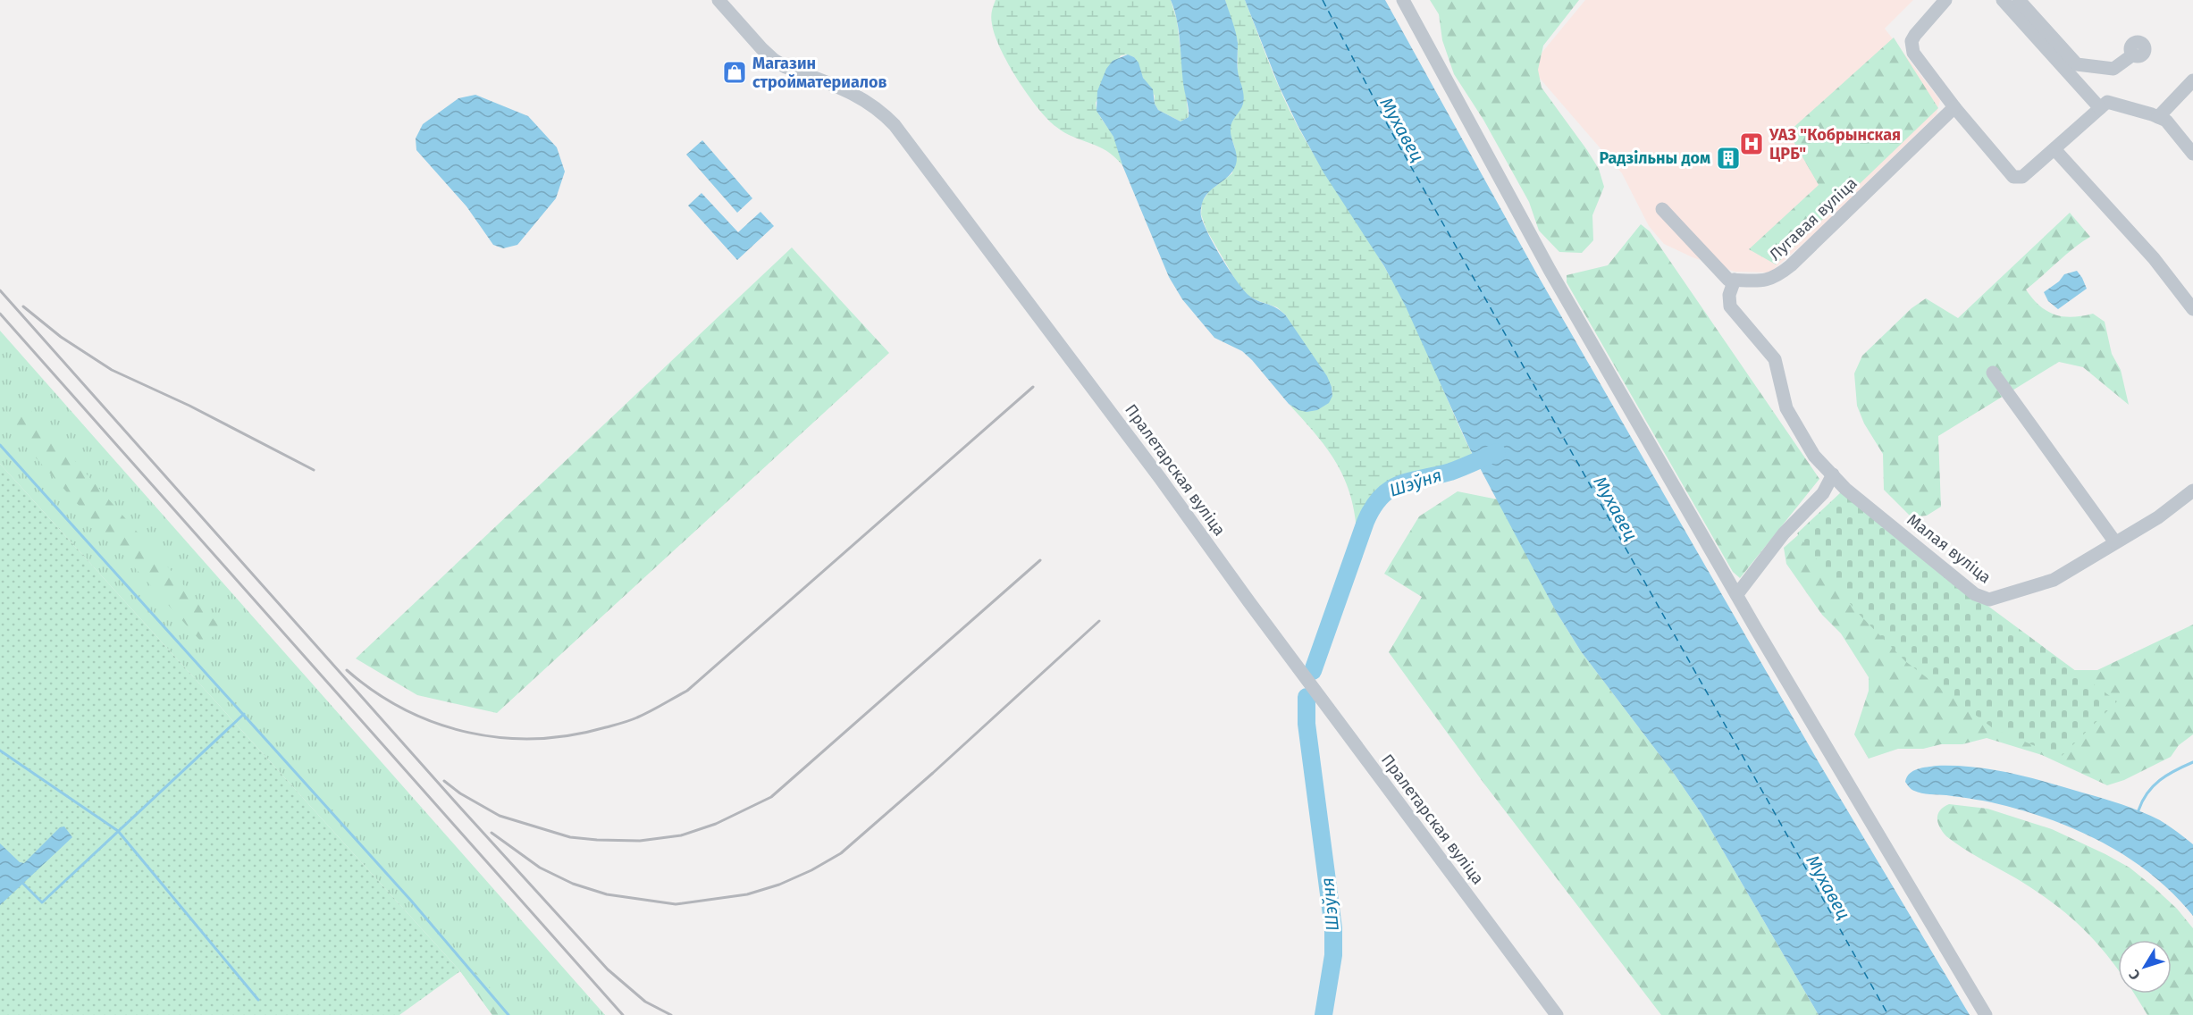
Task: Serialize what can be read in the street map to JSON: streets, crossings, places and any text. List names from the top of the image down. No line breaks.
{"streets":{"street":["Лугавая вуліца","Пралетарская вуліца","Малая вуліца"]},"crossings":[["Лугавая вуліца","Малая вуліца"]],"water":["Мухавец","Шэўня"],"places":{"shop":["Магазин стройматериалов"],"hospital":["УАЗ \"Кобрынская ЦРБ\""],"building":["Радзільны дом"]},"north":"bottom left"}
